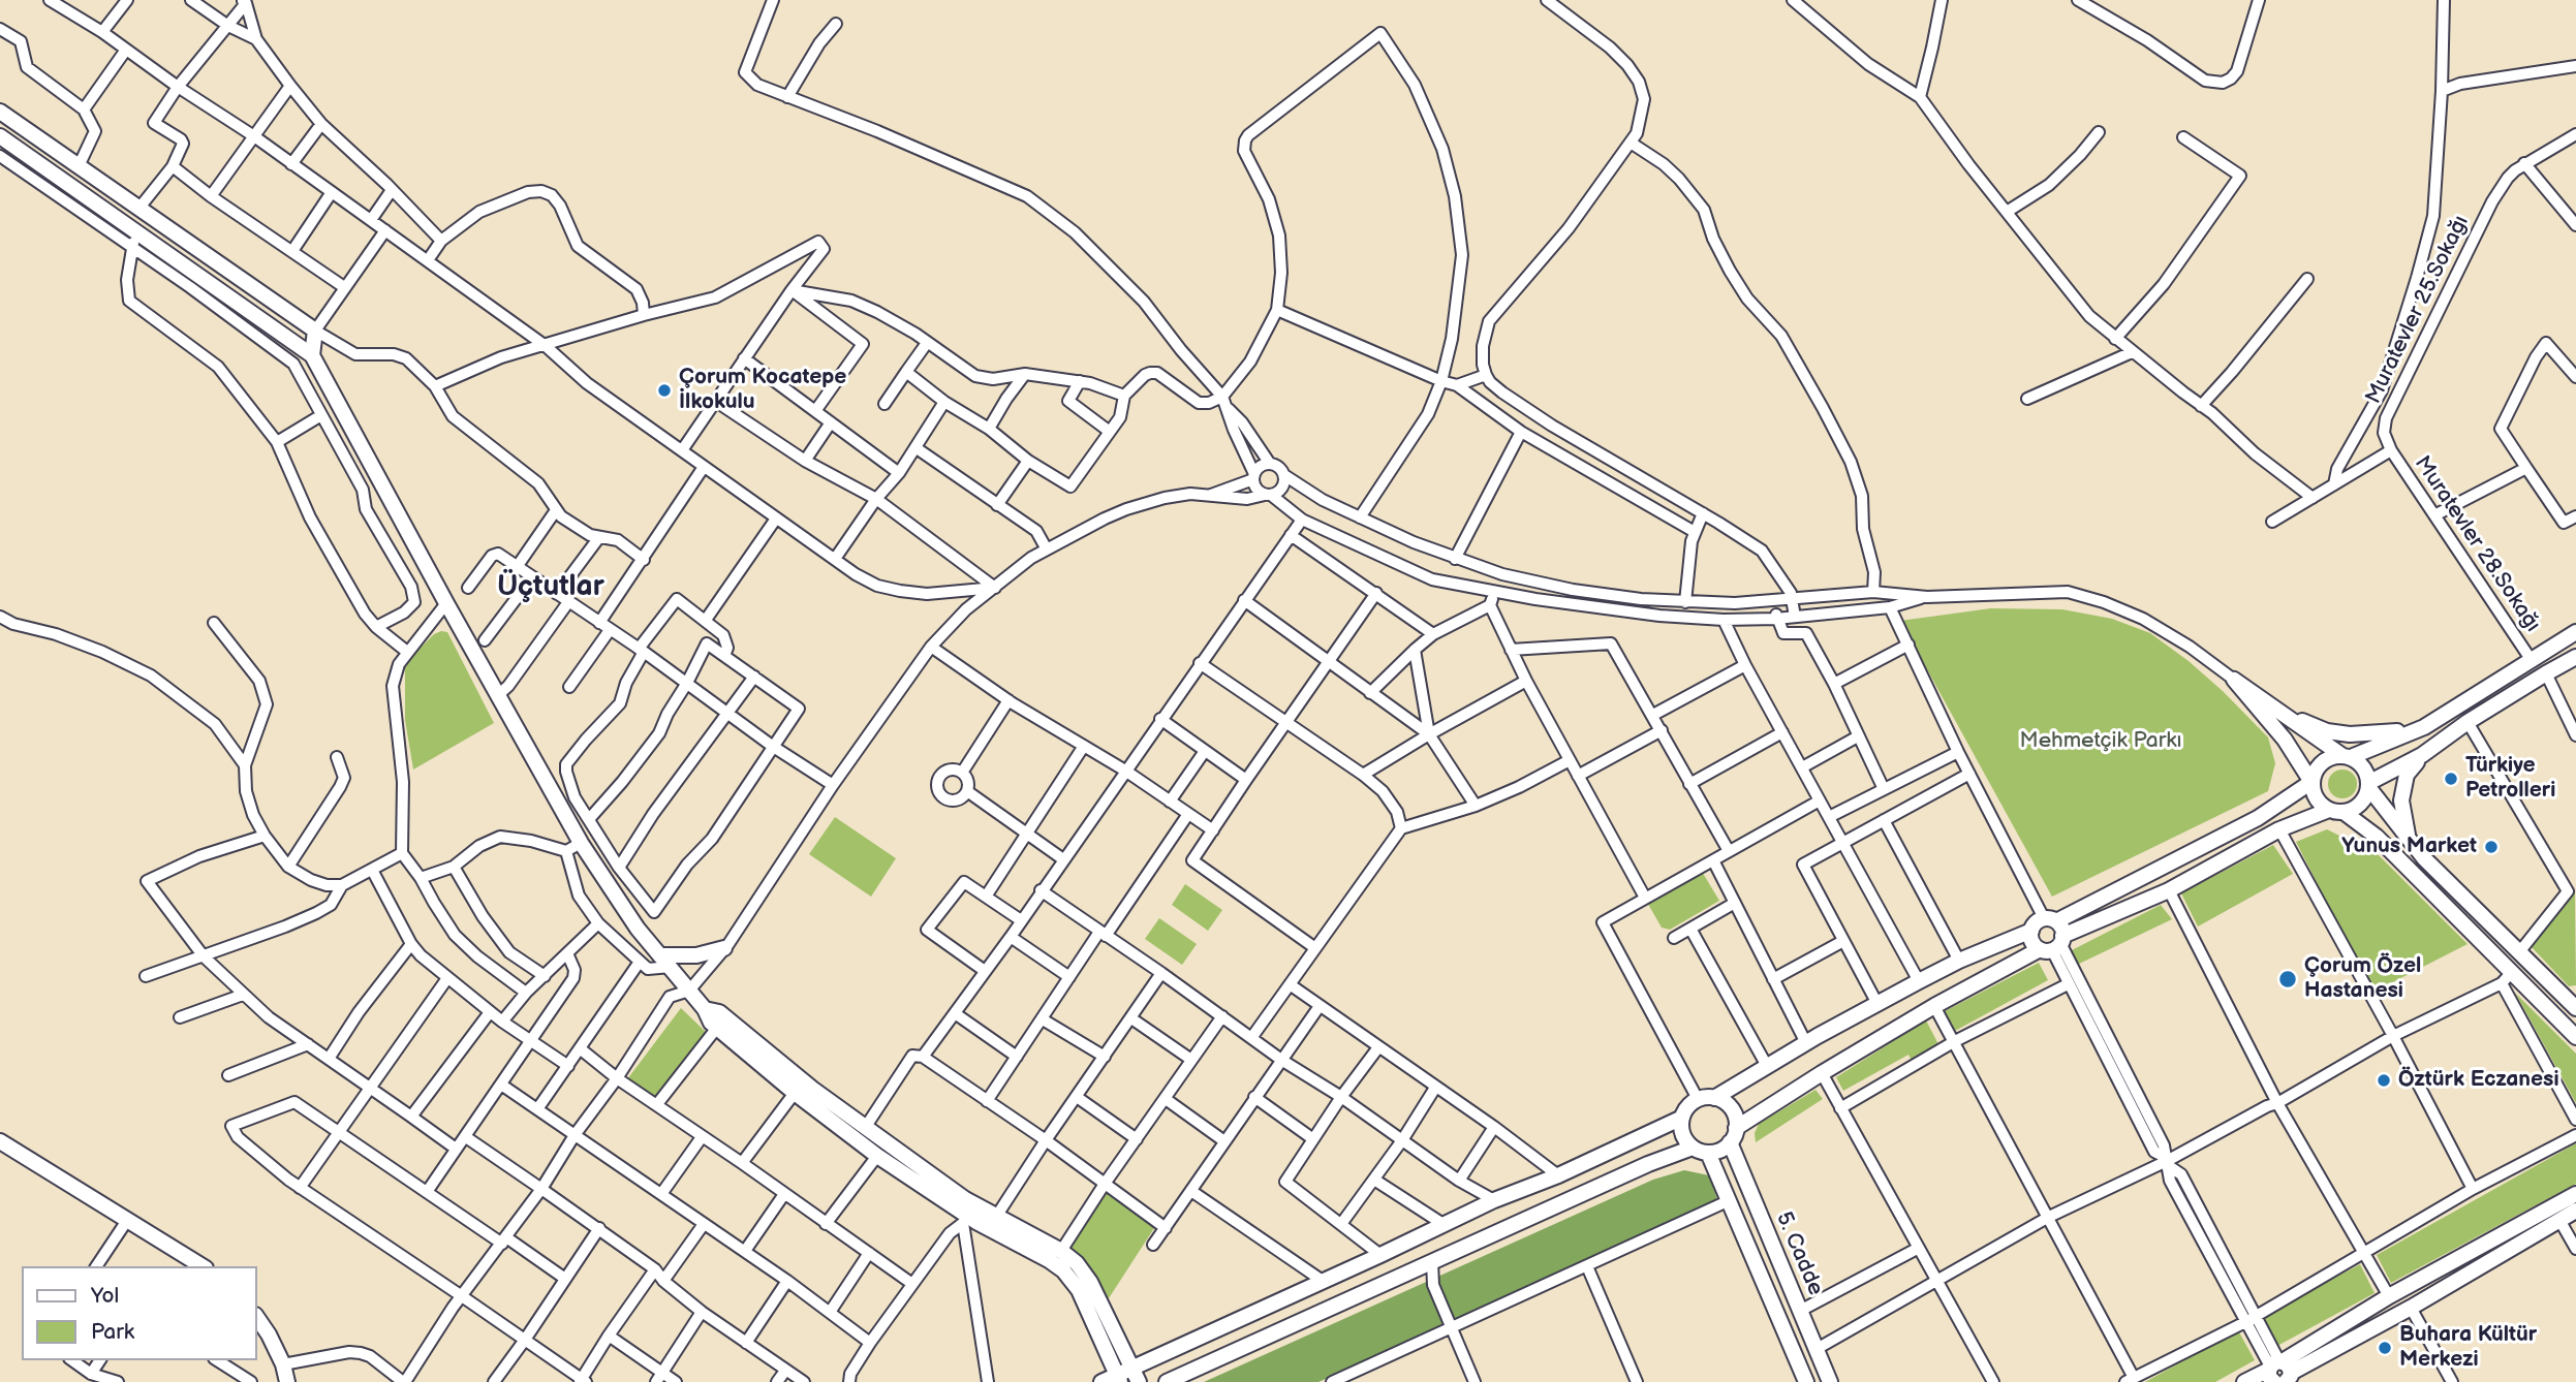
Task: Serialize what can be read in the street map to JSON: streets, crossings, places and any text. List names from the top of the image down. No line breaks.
{"streets":{"street":["Muratevler 25.Sokağı","Muratevler 28.Sokağı","5. Cadde"]},"crossings":[["Muratevler 25.Sokağı","Muratevler 28.Sokağı"]],"districts":["Üçtutlar"],"parks":["Mehmetçik Parkı"],"places":["Çorum Kocatepe İlkokulu","Türkiye Petrolleri","Yunus Market","Çorum Özel Hastanesi","Öztürk Eczanesi","Buhara Kültür Merkezi"],"legend":["Yol","Park"]}
